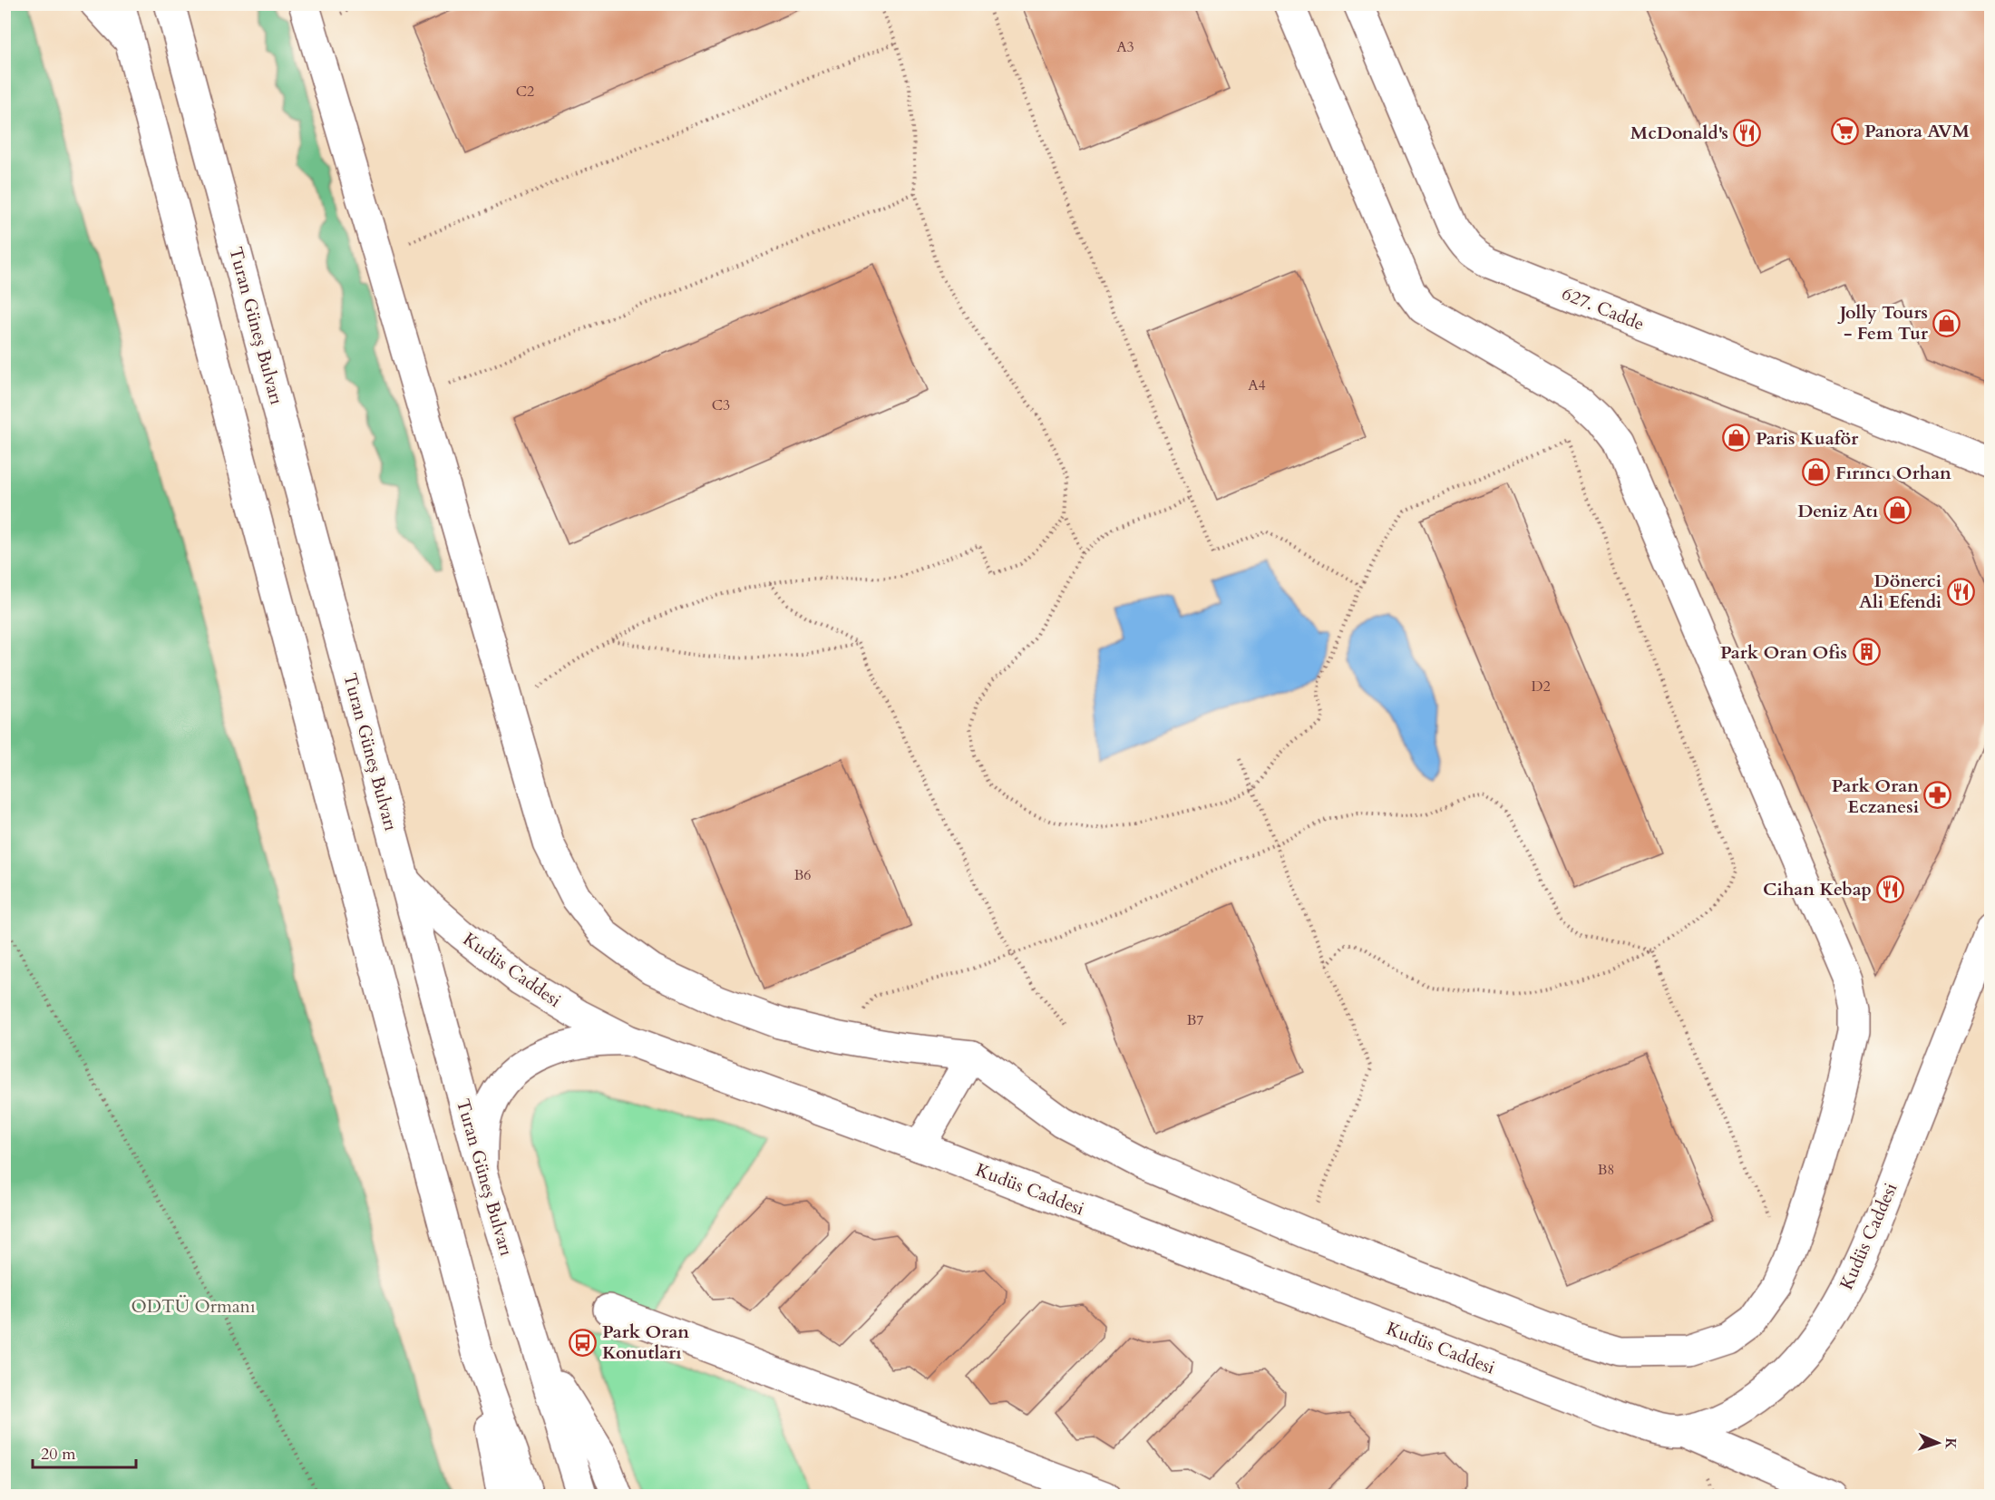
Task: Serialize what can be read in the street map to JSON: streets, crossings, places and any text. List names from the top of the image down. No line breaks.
{"streets":{"main road":["627. Cadde","Turan Güneş Bulvarı","Kudüs Caddesi"]},"crossings":[["Turan Güneş Bulvarı","Kudüs Caddesi"]],"parks":["ODTÜ Ormanı"],"places":{"supermarket":["Panora AVM"],"restaurant":["McDonald's","Dönerci Ali Efendi","Cihan Kebap"],"shop":["Jolly Tours - Fem Tur","Paris Kuaför","Fırıncı Orhan","Deniz Atı"],"building":["Park Oran Ofis"],"pharmacy":["Park Oran Eczanesi"],"bus stop":["Park Oran Konutları"]},"house_numbers":["A3","C2","A4","C3","D2","B6","B7","B8"],"scale_bar":"20 m","north":"right"}
